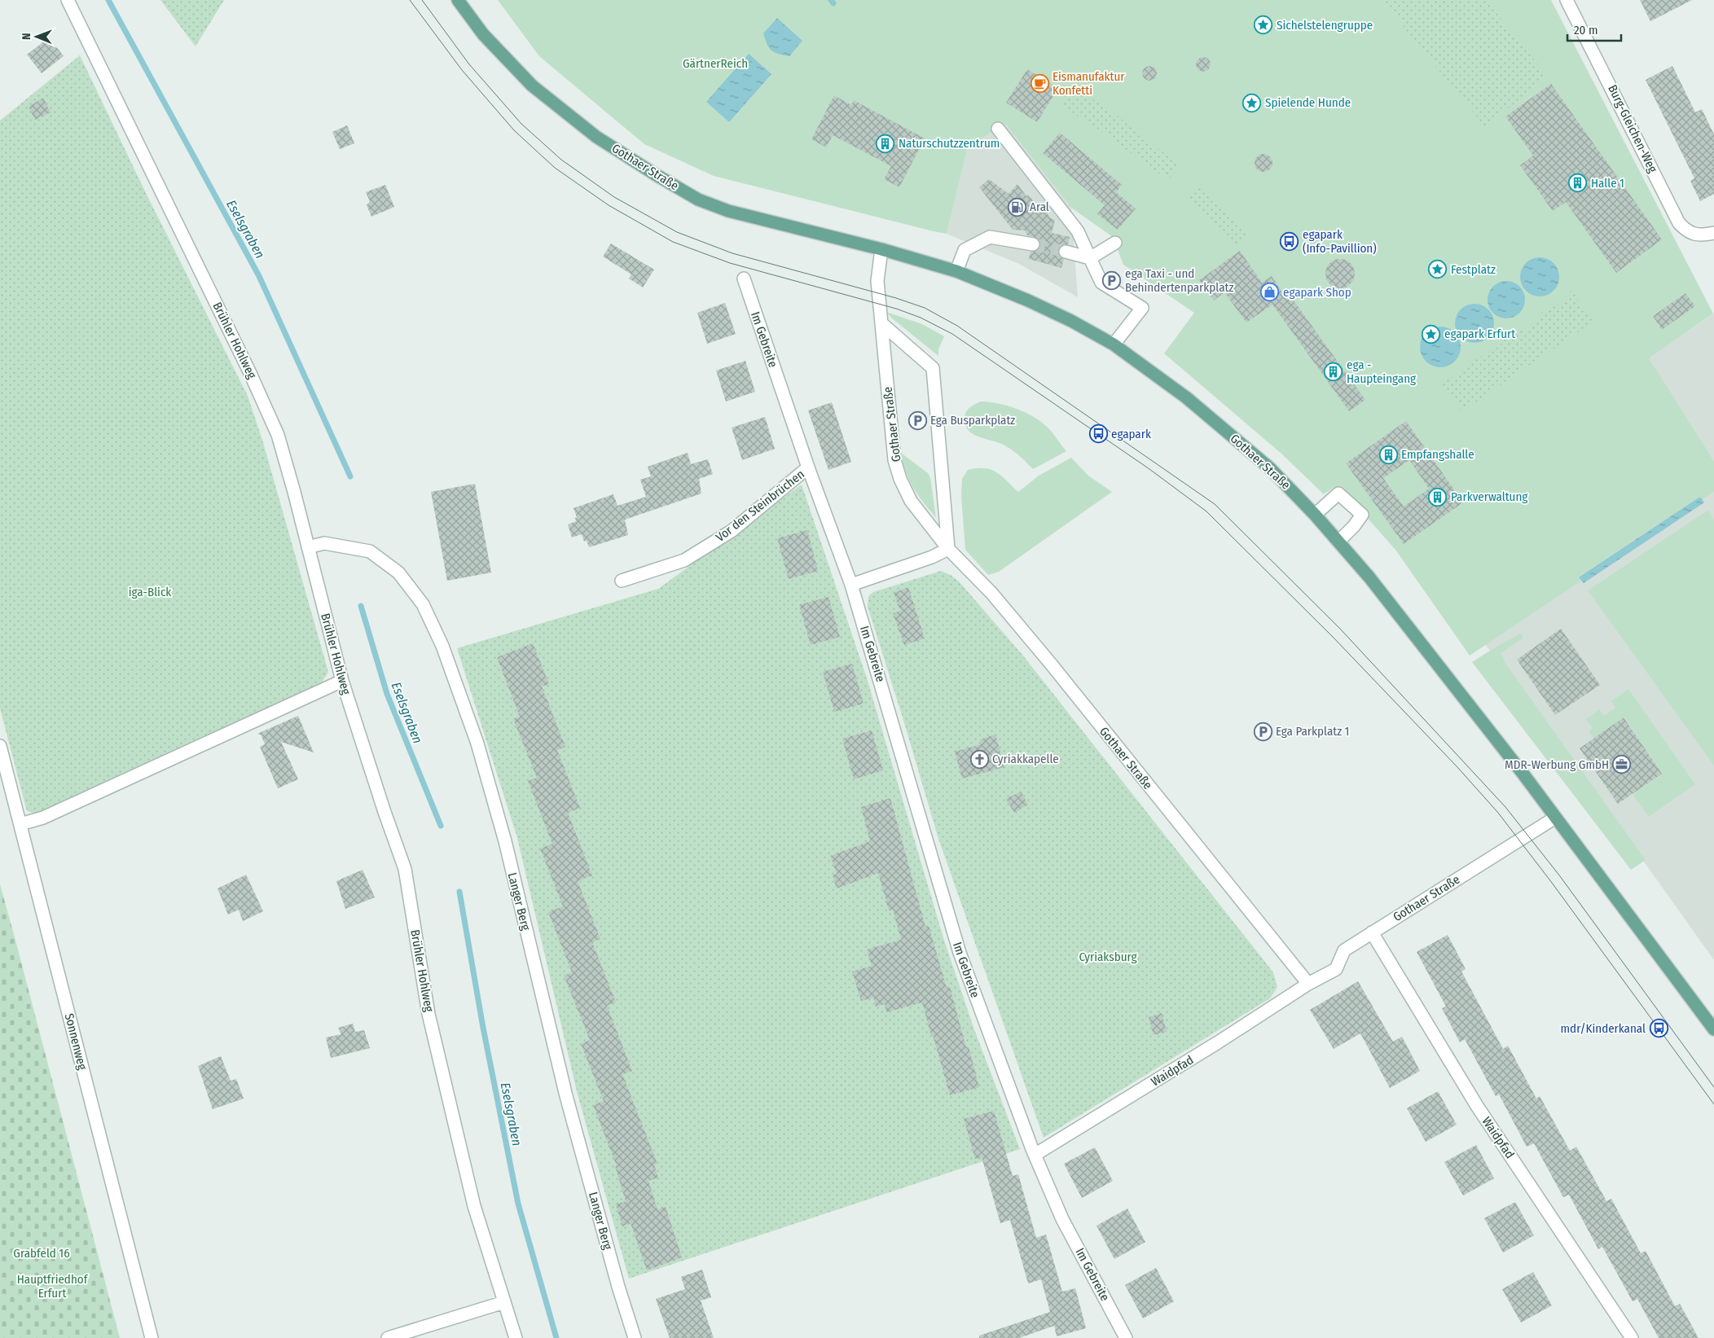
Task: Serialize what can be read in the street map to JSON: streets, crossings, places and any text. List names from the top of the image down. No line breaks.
{"streets":{"main road":["Gothaer Straße"],"street":["Burg-Gleichen-Weg","Im Gebreite","Brühler Hohlweg","Vor den Steinbrüchen","Langer Berg","Sonnenweg","Waidpfad"]},"crossings":[["Gothaer Straße","Waidpfad"],["Im Gebreite","Vor den Steinbrüchen"],["Im Gebreite","Waidpfad"],["Brühler Hohlweg","Langer Berg"]],"water":["Eselsgraben"],"parks":["GärtnerReich","iga-Blick","Cyriaksburg","Grabfeld 16","Hauptfriedhof Erfurt"],"places":{"place":["Sichelstelengruppe","Spielende Hunde","Festplatz","egapark Erfurt"],"cafe":["Eismanufaktur Konfetti"],"building":["Naturschutzzentrum","Halle 1","ega - Haupteingang","Empfangshalle","Parkverwaltung"],"fuel station":["Aral"],"bus stop":["egapark (Info-Pavillion)","egapark","mdr/Kinderkanal"],"parking":["ega Taxi - und Behindertenparkplatz","Ega Busparkplatz","Ega Parkplatz 1"],"shop":["egapark Shop"],"church":["Cyriakkapelle"],"office":["MDR-Werbung GmbH"]},"scale_bar":"20 m","north":"left"}
